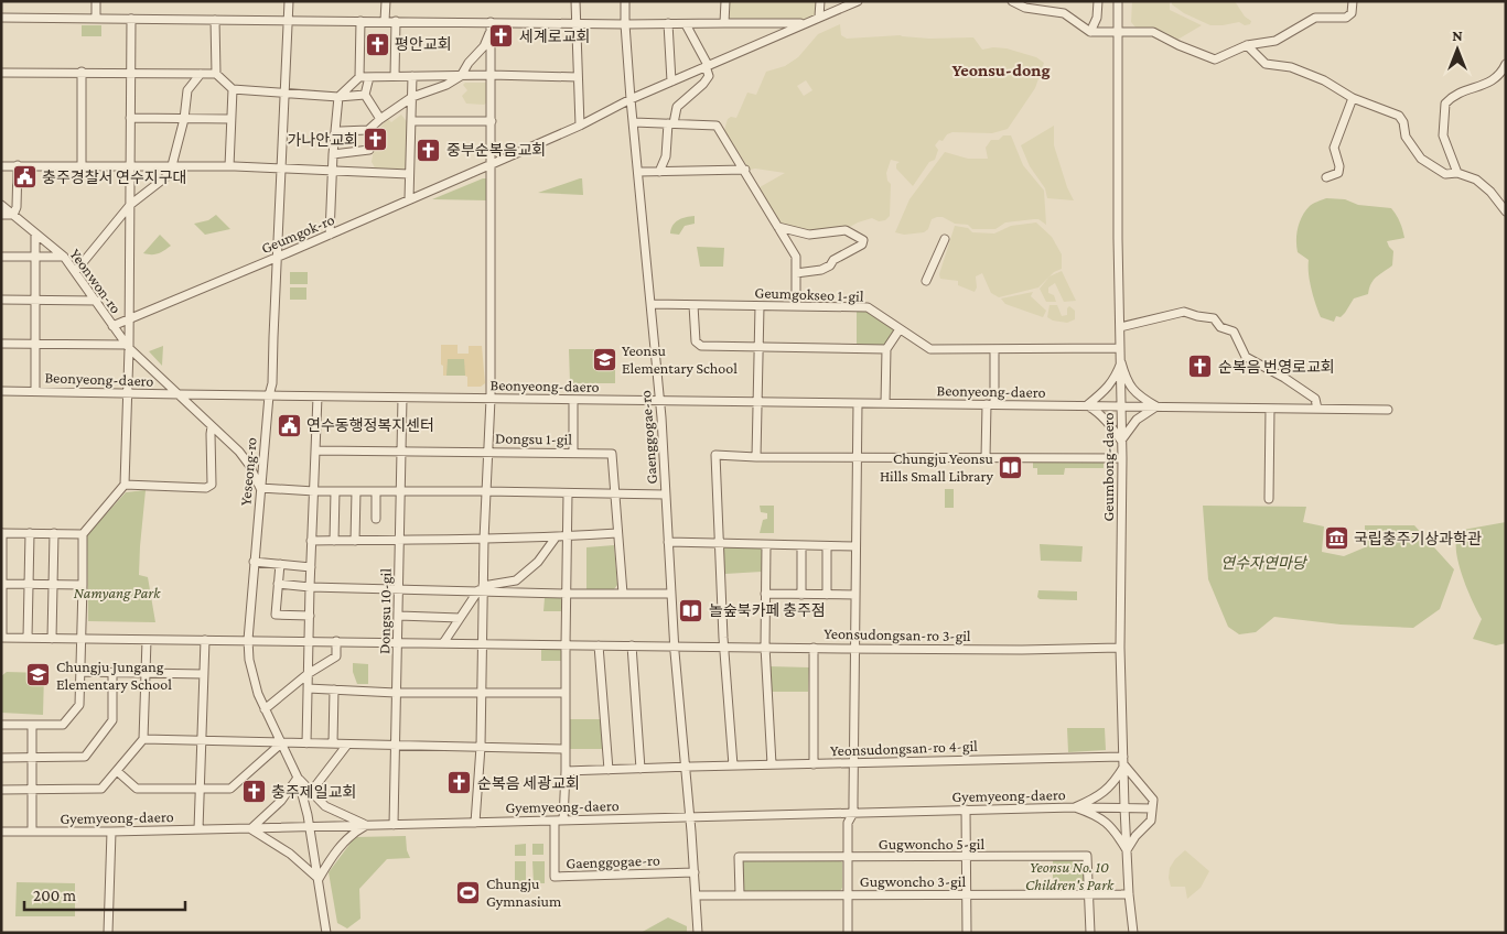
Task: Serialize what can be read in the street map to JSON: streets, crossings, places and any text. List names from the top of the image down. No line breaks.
{"streets":{"street":["Geumgok-ro","Yeonwon-ro","Geumgokseo 1-gil","Beonyeong-daero","Gaenggogae-ro","Dongsu 1-gil","Geumbong-daero","Yeseong-ro","Dongsu 10-gil","Yeonsudongsan-ro 3-gil","Yeonsudongsan-ro 4-gil","Gyemyeong-daero","Gugwoncho 5-gil","Gugwoncho 3-gil"]},"crossings":[["Geumgok-ro","Yeonwon-ro"],["Geumgok-ro","Gaenggogae-ro"],["Geumgok-ro","Yeseong-ro"],["Yeonwon-ro","Beonyeong-daero"],["Yeonwon-ro","Yeseong-ro"],["Geumgokseo 1-gil","Gaenggogae-ro"],["Geumgokseo 1-gil","Geumbong-daero"],["Beonyeong-daero","Gaenggogae-ro"],["Beonyeong-daero","Geumbong-daero"],["Beonyeong-daero","Yeseong-ro"],["Beonyeong-daero","Dongsu 10-gil"],["Gaenggogae-ro","Yeonsudongsan-ro 3-gil"],["Gaenggogae-ro","Yeonsudongsan-ro 4-gil"],["Gaenggogae-ro","Gyemyeong-daero"],["Gaenggogae-ro","Gugwoncho 3-gil"],["Dongsu 1-gil","Dongsu 10-gil"],["Geumbong-daero","Yeonsudongsan-ro 3-gil"],["Geumbong-daero","Yeonsudongsan-ro 4-gil"],["Geumbong-daero","Gyemyeong-daero"],["Geumbong-daero","Gugwoncho 3-gil"],["Yeseong-ro","Yeonsudongsan-ro 3-gil"],["Yeseong-ro","Gyemyeong-daero"],["Dongsu 10-gil","Yeonsudongsan-ro 3-gil"],["Dongsu 10-gil","Gyemyeong-daero"],["Gugwoncho 5-gil","Gugwoncho 3-gil"]],"districts":["Yeonsu-dong"],"parks":["연수자연마당","Namyang Park","Yeonsu No. 10 Children's Park"],"places":{"church":["세계로교회","평안교회","가나안교회","중부순복음교회","순복음 번영로교회","순복음 세광교회","충주제일교회"],"public building":["충주경찰서 연수지구대","연수동행정복지센터"],"school or university":["Yeonsu Elementary School","Chungju Jungang Elementary School"],"library":["Chungju Yeonsu Hills Small Library","놀숲북카페 충주점"],"museum":["국립충주기상과학관"],"sports":["Chungju Gymnasium"]},"scale_bar":"200 m","north":"top"}
